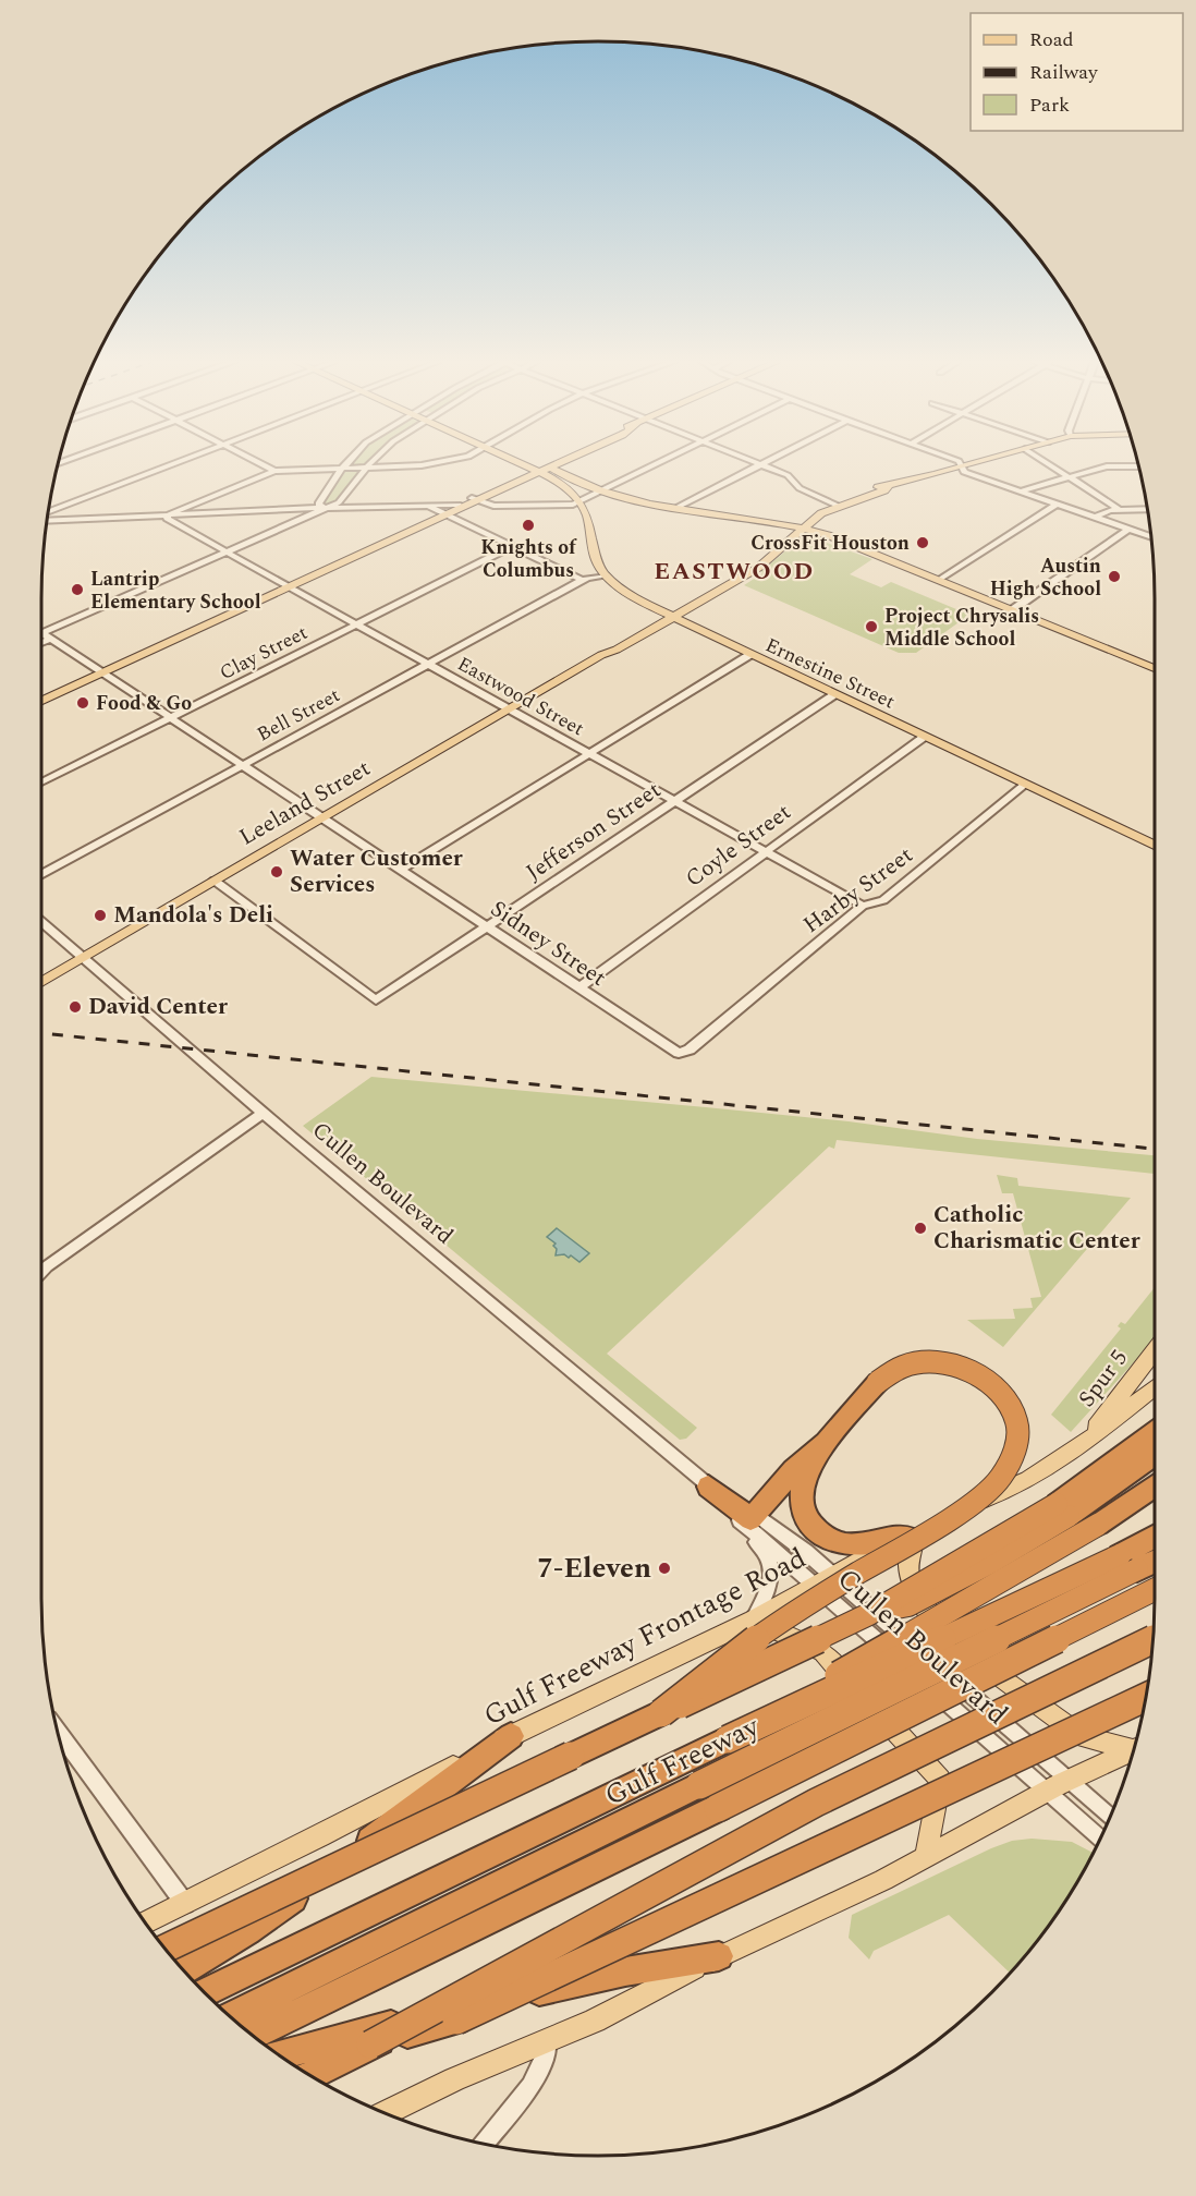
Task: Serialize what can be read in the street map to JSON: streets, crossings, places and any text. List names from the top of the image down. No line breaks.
{"streets":{"highway":["Gulf Freeway"],"main road":["Ernestine Street","Leeland Street","Spur 5","Gulf Freeway Frontage Road"],"street":["Clay Street","Eastwood Street","Bell Street","Jefferson Street","Coyle Street","Harby Street","Sidney Street","Cullen Boulevard"]},"crossings":[["Clay Street","Eastwood Street"],["Clay Street","Sidney Street"],["Ernestine Street","Bell Street"],["Ernestine Street","Leeland Street"],["Ernestine Street","Jefferson Street"],["Ernestine Street","Coyle Street"],["Ernestine Street","Harby Street"],["Eastwood Street","Bell Street"],["Eastwood Street","Leeland Street"],["Eastwood Street","Jefferson Street"],["Eastwood Street","Coyle Street"],["Eastwood Street","Harby Street"],["Bell Street","Sidney Street"],["Leeland Street","Jefferson Street"],["Leeland Street","Sidney Street"],["Leeland Street","Cullen Boulevard"],["Jefferson Street","Sidney Street"],["Coyle Street","Sidney Street"],["Harby Street","Sidney Street"],["Cullen Boulevard","Gulf Freeway Frontage Road"],["Spur 5","Gulf Freeway Frontage Road"]],"districts":["EASTWOOD"],"places":["Knights of Columbus","CrossFit Houston","Austin High School","Lantrip Elementary School","Project Chrysalis Middle School","Food & Go","Water Customer Services","Mandola's Deli","David Center","Catholic Charismatic Center","7-Eleven"],"legend":["Road","Railway","Park"]}
